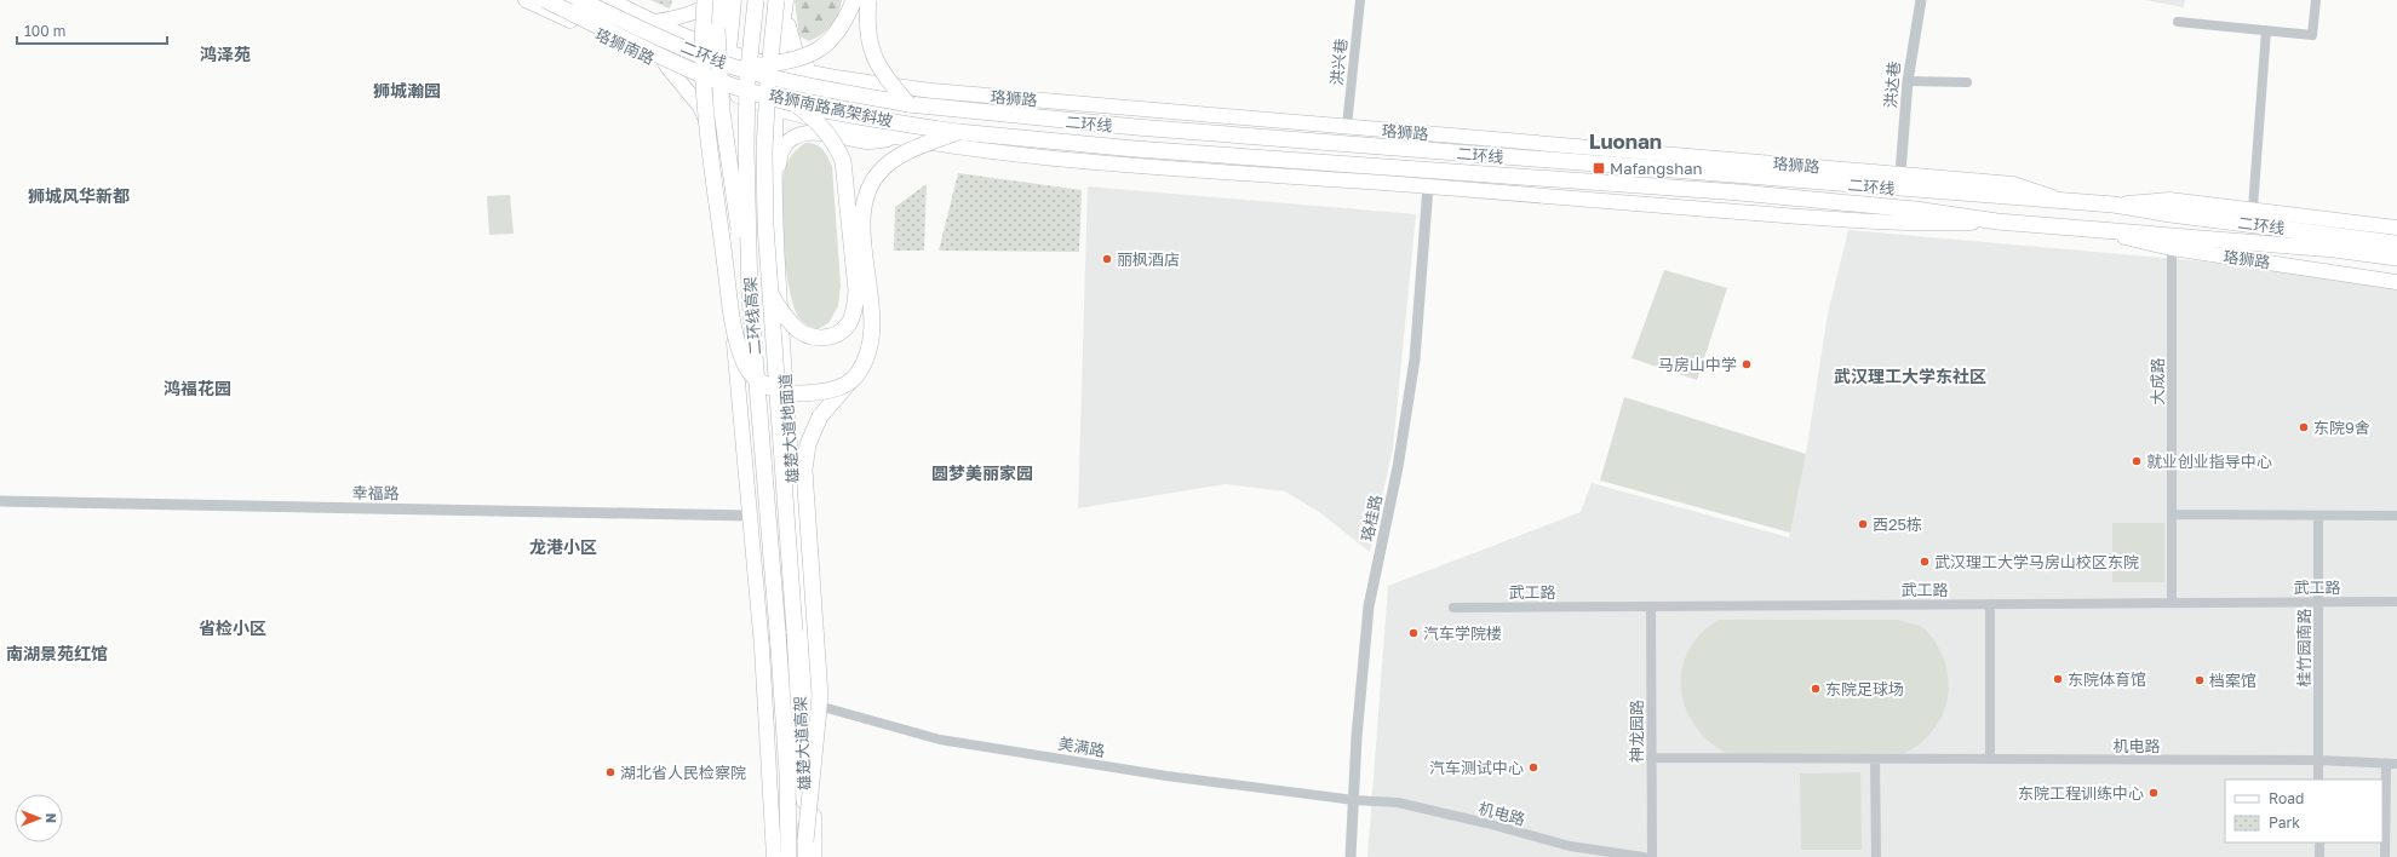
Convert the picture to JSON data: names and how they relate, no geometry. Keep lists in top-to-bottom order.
{
  "streets": {
    "highway": [
      "二环线",
      "珞狮南路高架斜坡",
      "二环线高架",
      "雄楚大道高架"
    ],
    "main road": ["珞狮南路", "珞狮路", "雄楚大道地面道"],
    "street": [
      "洪兴巷",
      "洪达巷",
      "大成路",
      "幸福路",
      "珞桂路",
      "武工路",
      "桂竹园南路",
      "神龙园路",
      "机电路",
      "美满路"
    ]
  },
  "crossings": [
    ["二环线", "珞狮路"],
    ["二环线", "珞狮南路高架斜坡"],
    ["洪兴巷", "珞狮路"],
    ["洪达巷", "珞狮路"],
    ["珞狮路", "大成路"],
    ["珞狮路", "雄楚大道地面道"],
    ["二环线高架", "雄楚大道高架"],
    ["大成路", "武工路"],
    ["雄楚大道地面道", "雄楚大道高架"],
    ["雄楚大道地面道", "美满路"],
    ["珞桂路", "机电路"],
    ["珞桂路", "美满路"],
    ["武工路", "桂竹园南路"],
    ["武工路", "神龙园路"],
    ["桂竹园南路", "机电路"],
    ["神龙园路", "机电路"],
    ["机电路", "美满路"]
  ],
  "districts": [
    "鸿泽苑",
    "狮城瀚园",
    "Luonan",
    "狮城风华新都",
    "武汉理工大学东社区",
    "鸿福花园",
    "圆梦美丽家园",
    "龙港小区",
    "省检小区",
    "南湖景苑红馆"
  ],
  "places": {
    "transit": ["Mafangshan"],
    "other": [
      "丽枫酒店",
      "马房山中学",
      "东院9舍",
      "就业创业指导中心",
      "西25栋",
      "武汉理工大学马房山校区东院",
      "汽车学院楼",
      "东院体育馆",
      "档案馆",
      "东院足球场",
      "汽车测试中心",
      "湖北省人民检察院",
      "东院工程训练中心"
    ]
  },
  "legend": ["Road", "Park"],
  "scale_bar": "100 m",
  "north": "right"
}
